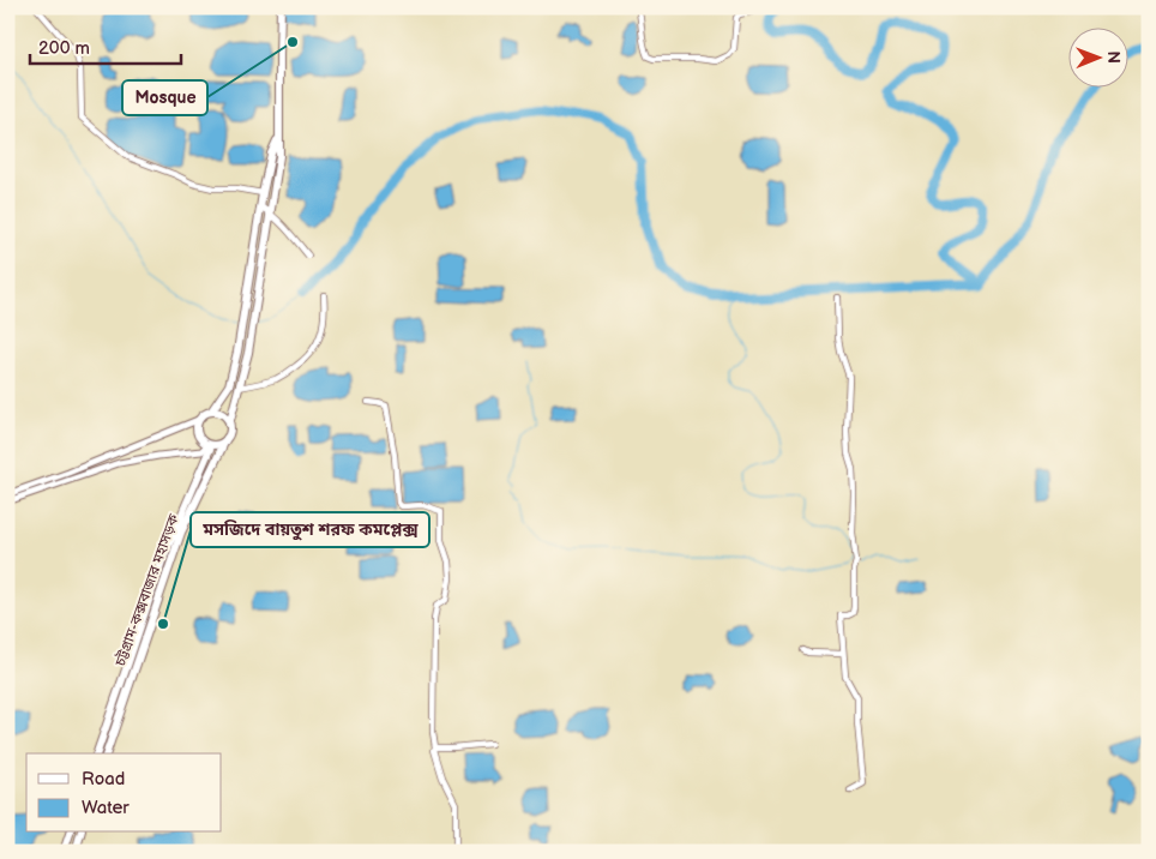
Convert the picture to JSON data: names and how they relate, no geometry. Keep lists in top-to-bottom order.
{
  "streets": {
    "highway": ["চট্টগ্রাম-কক্সবাজার মহাসড়ক"]
  },
  "places": ["Mosque", "মসজিদে বায়তুশ শরফ কমপ্লেক্স"],
  "legend": ["Road", "Water"],
  "scale_bar": "200 m",
  "north": "right"
}
